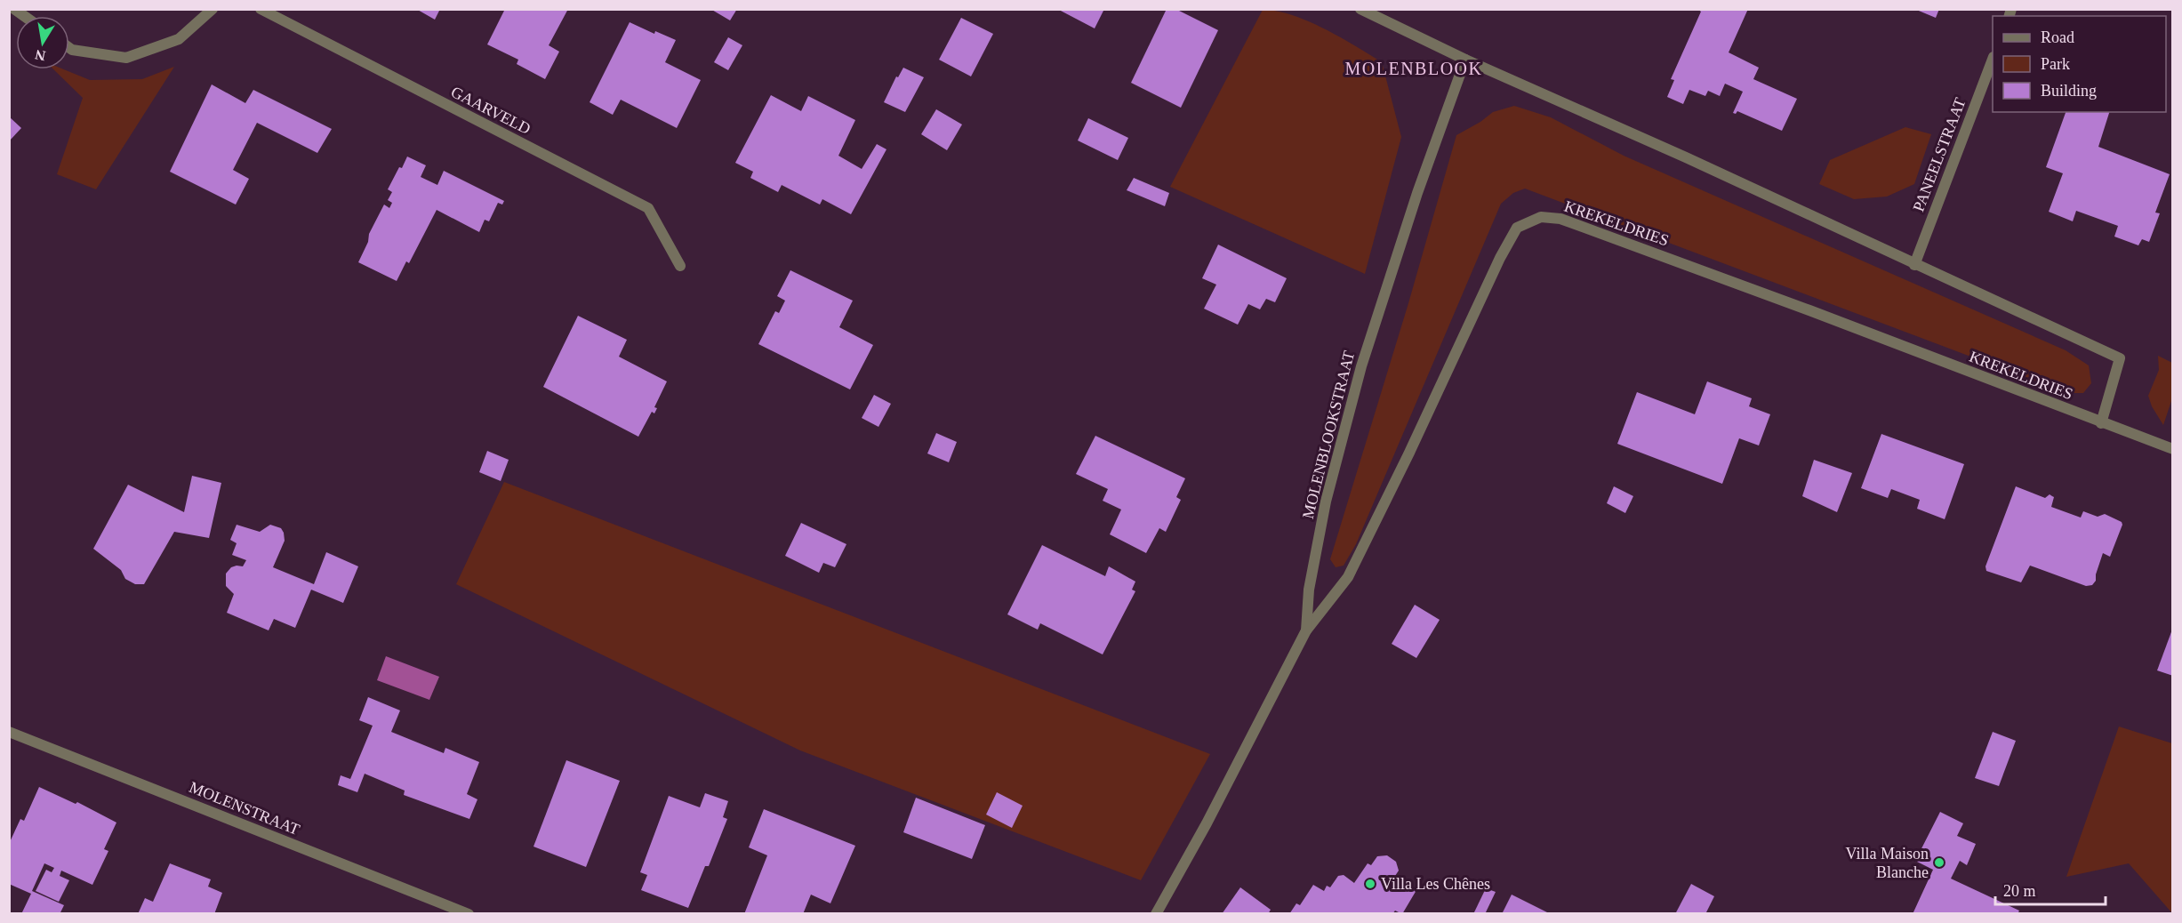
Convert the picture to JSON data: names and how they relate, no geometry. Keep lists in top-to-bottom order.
{
  "streets": {
    "street": [
      "GAARVELD",
      "PANEELSTRAAT",
      "KREKELDRIES",
      "MOLENBLOOKSTRAAT",
      "MOLENSTRAAT"
    ]
  },
  "crossings": [
    ["KREKELDRIES", "MOLENBLOOKSTRAAT"]
  ],
  "districts": ["MOLENBLOOK"],
  "places": ["Villa Maison Blanche", "Villa Les Chênes"],
  "legend": ["Road", "Park", "Building"],
  "scale_bar": "20 m",
  "north": "bottom"
}
